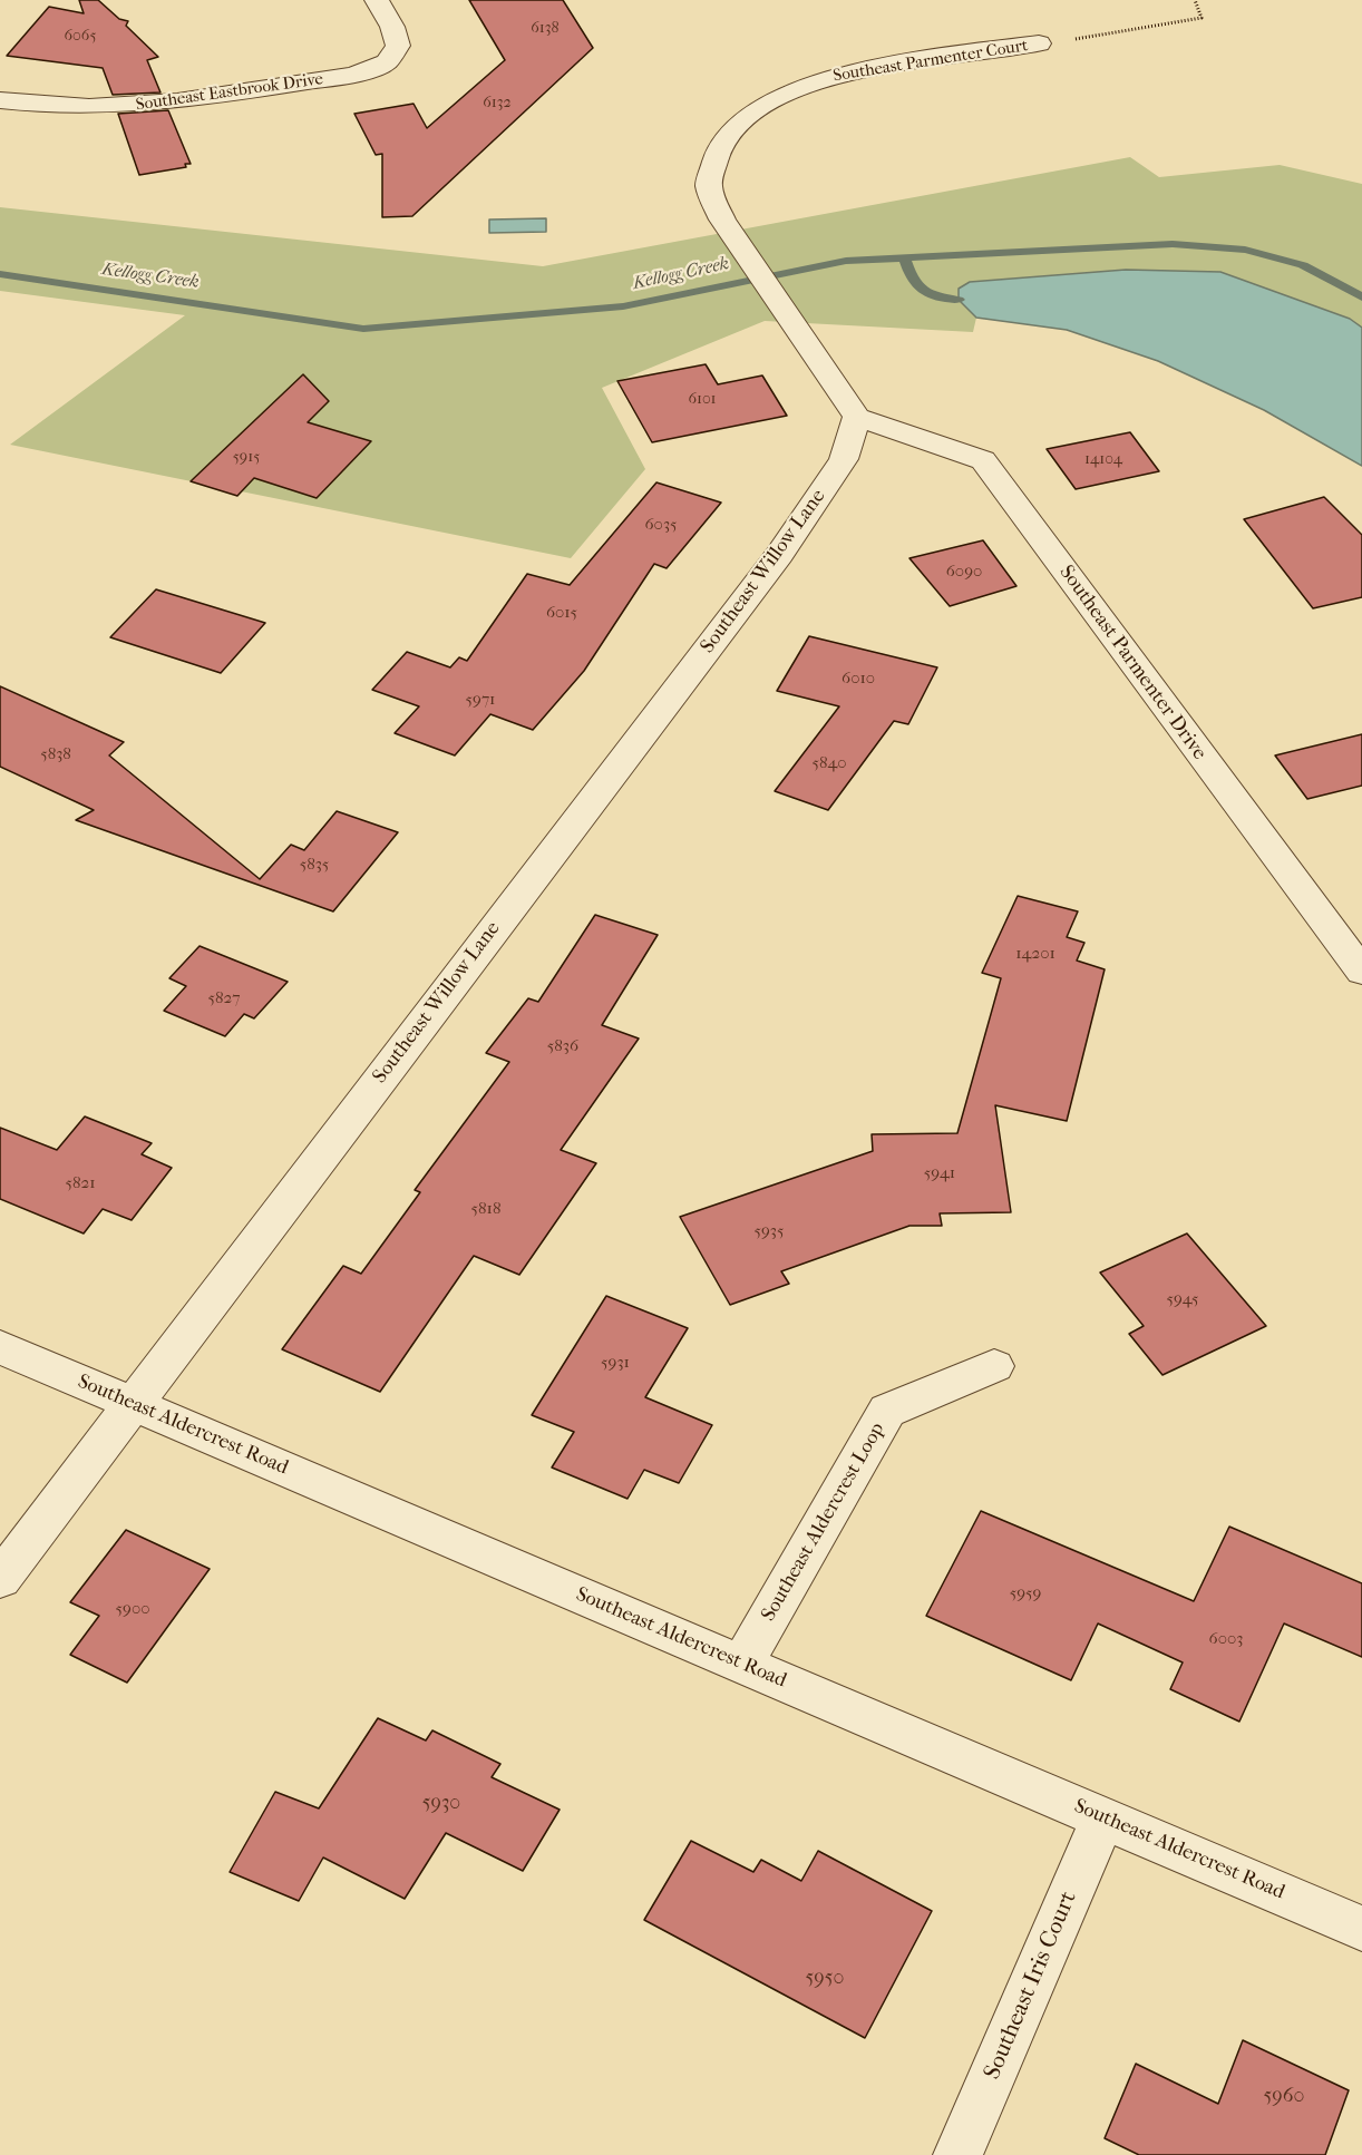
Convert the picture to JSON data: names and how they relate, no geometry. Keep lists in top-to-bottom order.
{
  "streets": {
    "street": [
      "Southeast Parmenter Court",
      "Southeast Eastbrook Drive",
      "Southeast Willow Lane",
      "Southeast Parmenter Drive",
      "Southeast Aldercrest Road",
      "Southeast Aldercrest Loop",
      "Southeast Iris Court"
    ]
  },
  "crossings": [
    ["Southeast Parmenter Court", "Southeast Willow Lane"],
    ["Southeast Parmenter Court", "Southeast Parmenter Drive"],
    ["Southeast Willow Lane", "Southeast Parmenter Drive"],
    ["Southeast Willow Lane", "Southeast Aldercrest Road"],
    ["Southeast Aldercrest Road", "Southeast Aldercrest Loop"],
    ["Southeast Aldercrest Road", "Southeast Iris Court"]
  ],
  "water": ["Kellogg Creek"],
  "house_numbers": [
    "6138",
    "6065",
    "6132",
    "6101",
    "5915",
    "14104",
    "6035",
    "6090",
    "6015",
    "6010",
    "5971",
    "5838",
    "5840",
    "5835",
    "14201",
    "5827",
    "5836",
    "5941",
    "5821",
    "5818",
    "5935",
    "5945",
    "5931",
    "5959",
    "5900",
    "6003",
    "5930",
    "5950",
    "5960"
  ]
}
